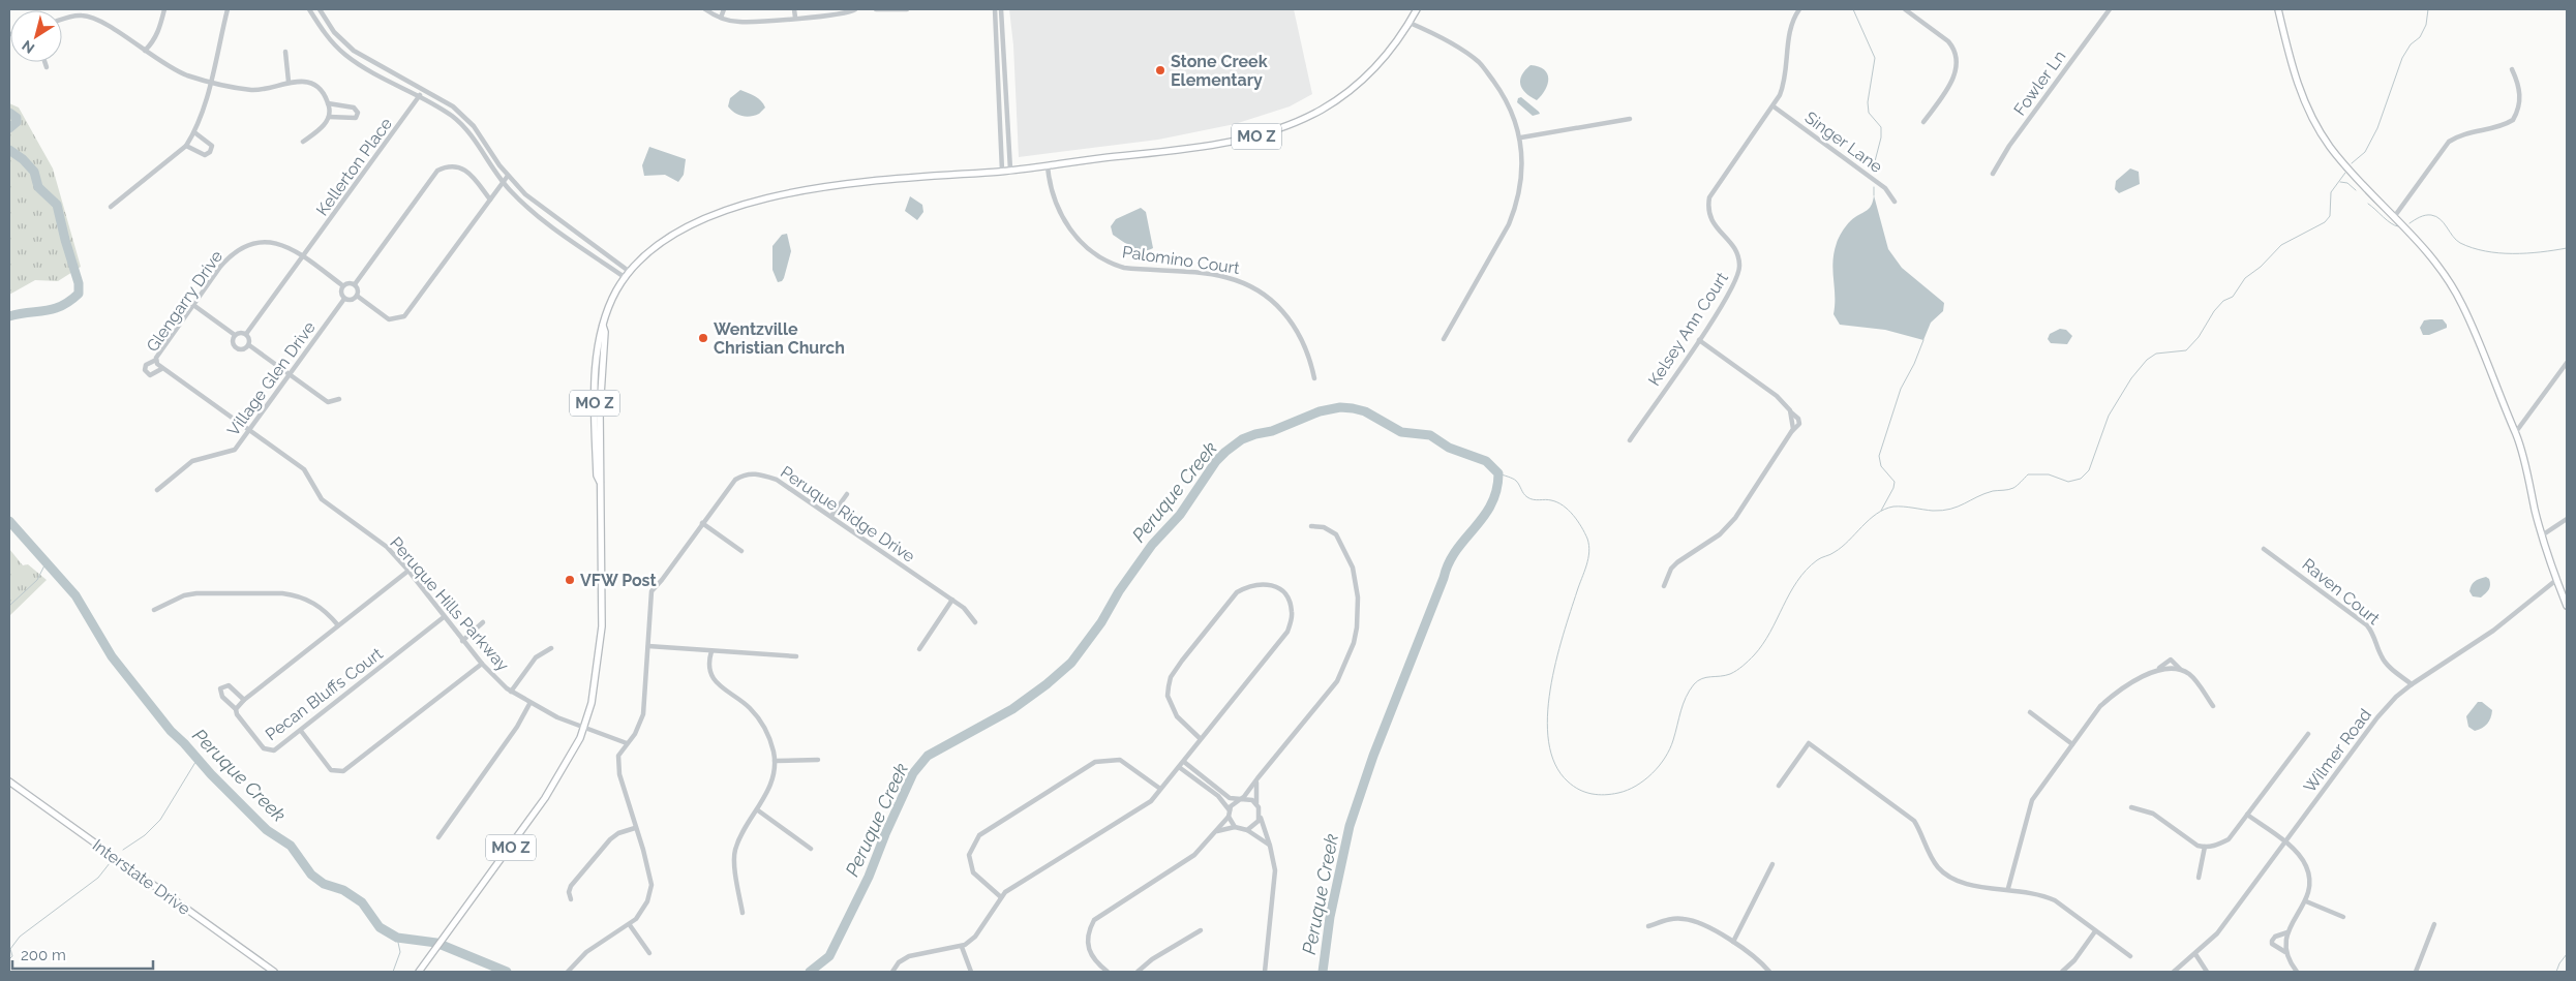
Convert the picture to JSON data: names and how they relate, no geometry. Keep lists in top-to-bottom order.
{
  "streets": {
    "main road": ["MO Z", "Interstate Drive"],
    "street": [
      "Fowler Ln",
      "Singer Lane",
      "Kellerton Place",
      "Palomino Court",
      "Glengarry Drive",
      "Kelsey Ann Court",
      "Village Glen Drive",
      "Peruque Ridge Drive",
      "Raven Court",
      "Peruque Hills Parkway",
      "Pecan Bluffs Court",
      "Wilmer Road"
    ]
  },
  "crossings": [
    ["MO Z", "Palomino Court"],
    ["MO Z", "Peruque Hills Parkway"],
    ["Singer Lane", "Kelsey Ann Court"],
    ["Kellerton Place", "Glengarry Drive"],
    ["Glengarry Drive", "Village Glen Drive"],
    ["Glengarry Drive", "Peruque Hills Parkway"],
    ["Village Glen Drive", "Peruque Hills Parkway"],
    ["Peruque Ridge Drive", "Peruque Hills Parkway"],
    ["Raven Court", "Wilmer Road"],
    ["Peruque Hills Parkway", "Pecan Bluffs Court"]
  ],
  "water": ["Peruque Creek"],
  "places": ["Stone Creek Elementary", "Wentzville Christian Church", "VFW Post"],
  "scale_bar": "200 m",
  "north": "bottom left"
}
